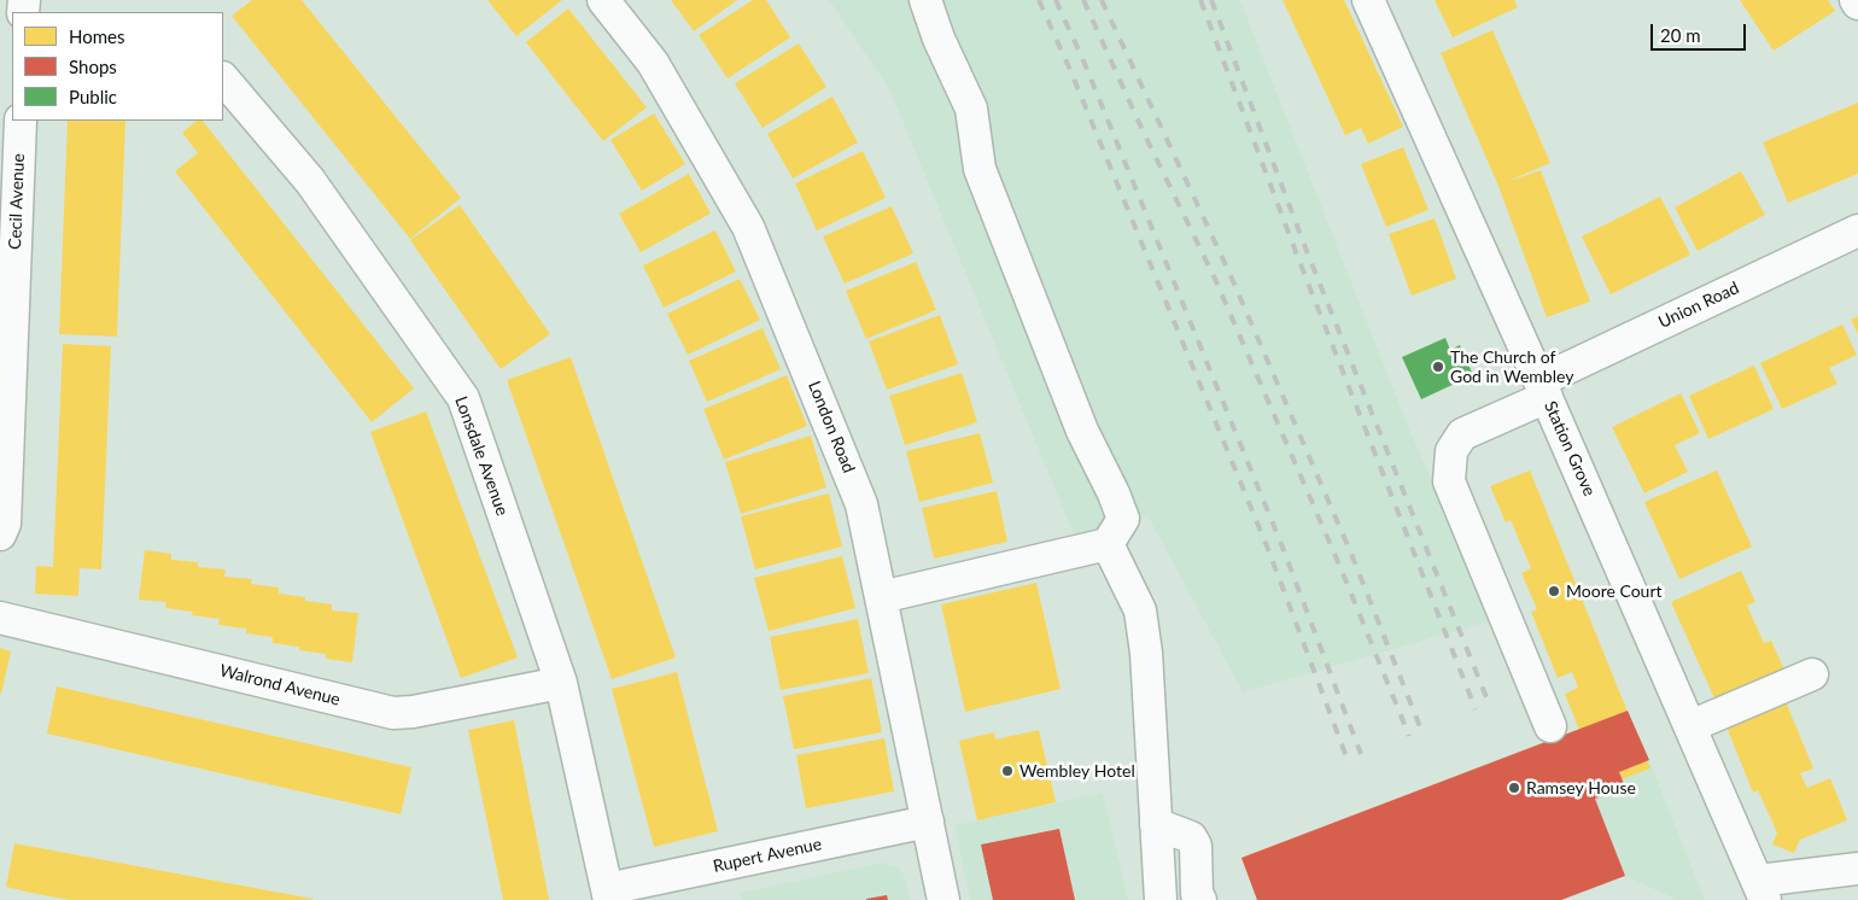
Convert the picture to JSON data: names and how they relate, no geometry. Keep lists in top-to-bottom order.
{
  "streets": {
    "street": [
      "Cecil Avenue",
      "Union Road",
      "London Road",
      "Station Grove",
      "Lonsdale Avenue",
      "Walrond Avenue",
      "Rupert Avenue"
    ]
  },
  "crossings": [
    ["Union Road", "Station Grove"],
    ["London Road", "Rupert Avenue"],
    ["Lonsdale Avenue", "Walrond Avenue"],
    ["Lonsdale Avenue", "Rupert Avenue"]
  ],
  "places": [
    "The Church of God in Wembley",
    "Moore Court",
    "Wembley Hotel",
    "Ramsey House"
  ],
  "legend": ["Homes", "Shops", "Public"],
  "scale_bar": "20 m"
}
